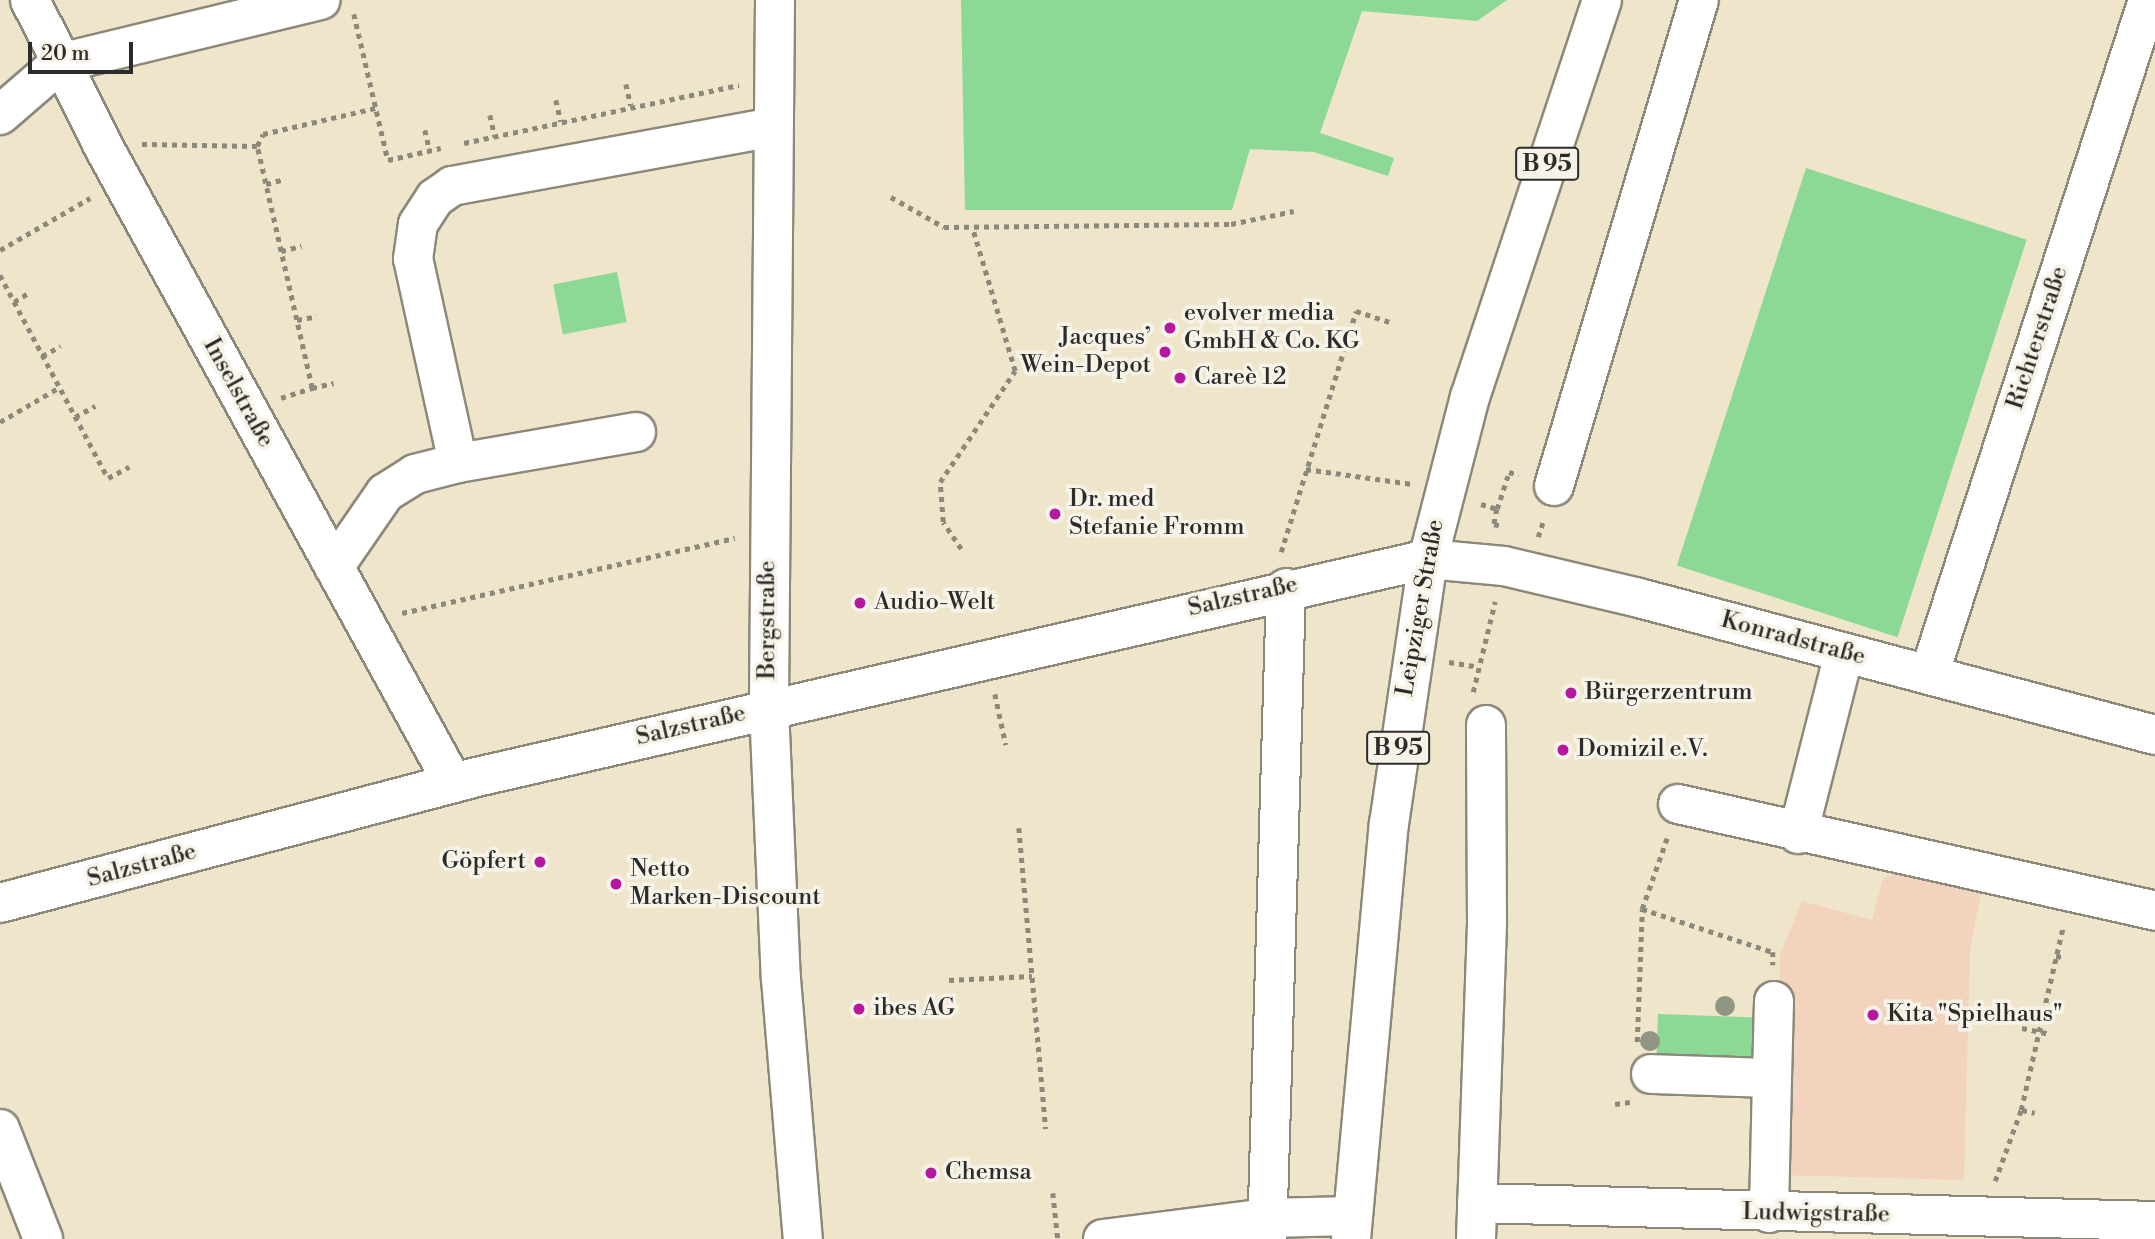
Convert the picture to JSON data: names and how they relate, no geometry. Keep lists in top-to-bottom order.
{
  "streets": {
    "street": [
      "B 95",
      "Richterstraße",
      "Inselstraße",
      "Salzstraße",
      "Leipziger Straße",
      "Bergstraße",
      "Konradstraße",
      "Ludwigstraße"
    ]
  },
  "crossings": [
    ["Richterstraße", "Konradstraße"],
    ["Inselstraße", "Salzstraße"],
    ["Salzstraße", "Leipziger Straße"],
    ["Salzstraße", "Bergstraße"],
    ["Salzstraße", "Konradstraße"],
    ["Leipziger Straße", "Konradstraße"]
  ],
  "places": [
    "evolver media GmbH & Co. KG",
    "Jacques’ Wein-Depot",
    "Careè 12",
    "Dr. med Stefanie Fromm",
    "Audio-Welt",
    "Bürgerzentrum",
    "Domizil e.V.",
    "Göpfert",
    "Netto Marken-Discount",
    "ibes AG",
    "Kita \"Spielhaus\"",
    "Chemsa"
  ],
  "scale_bar": "20 m"
}
